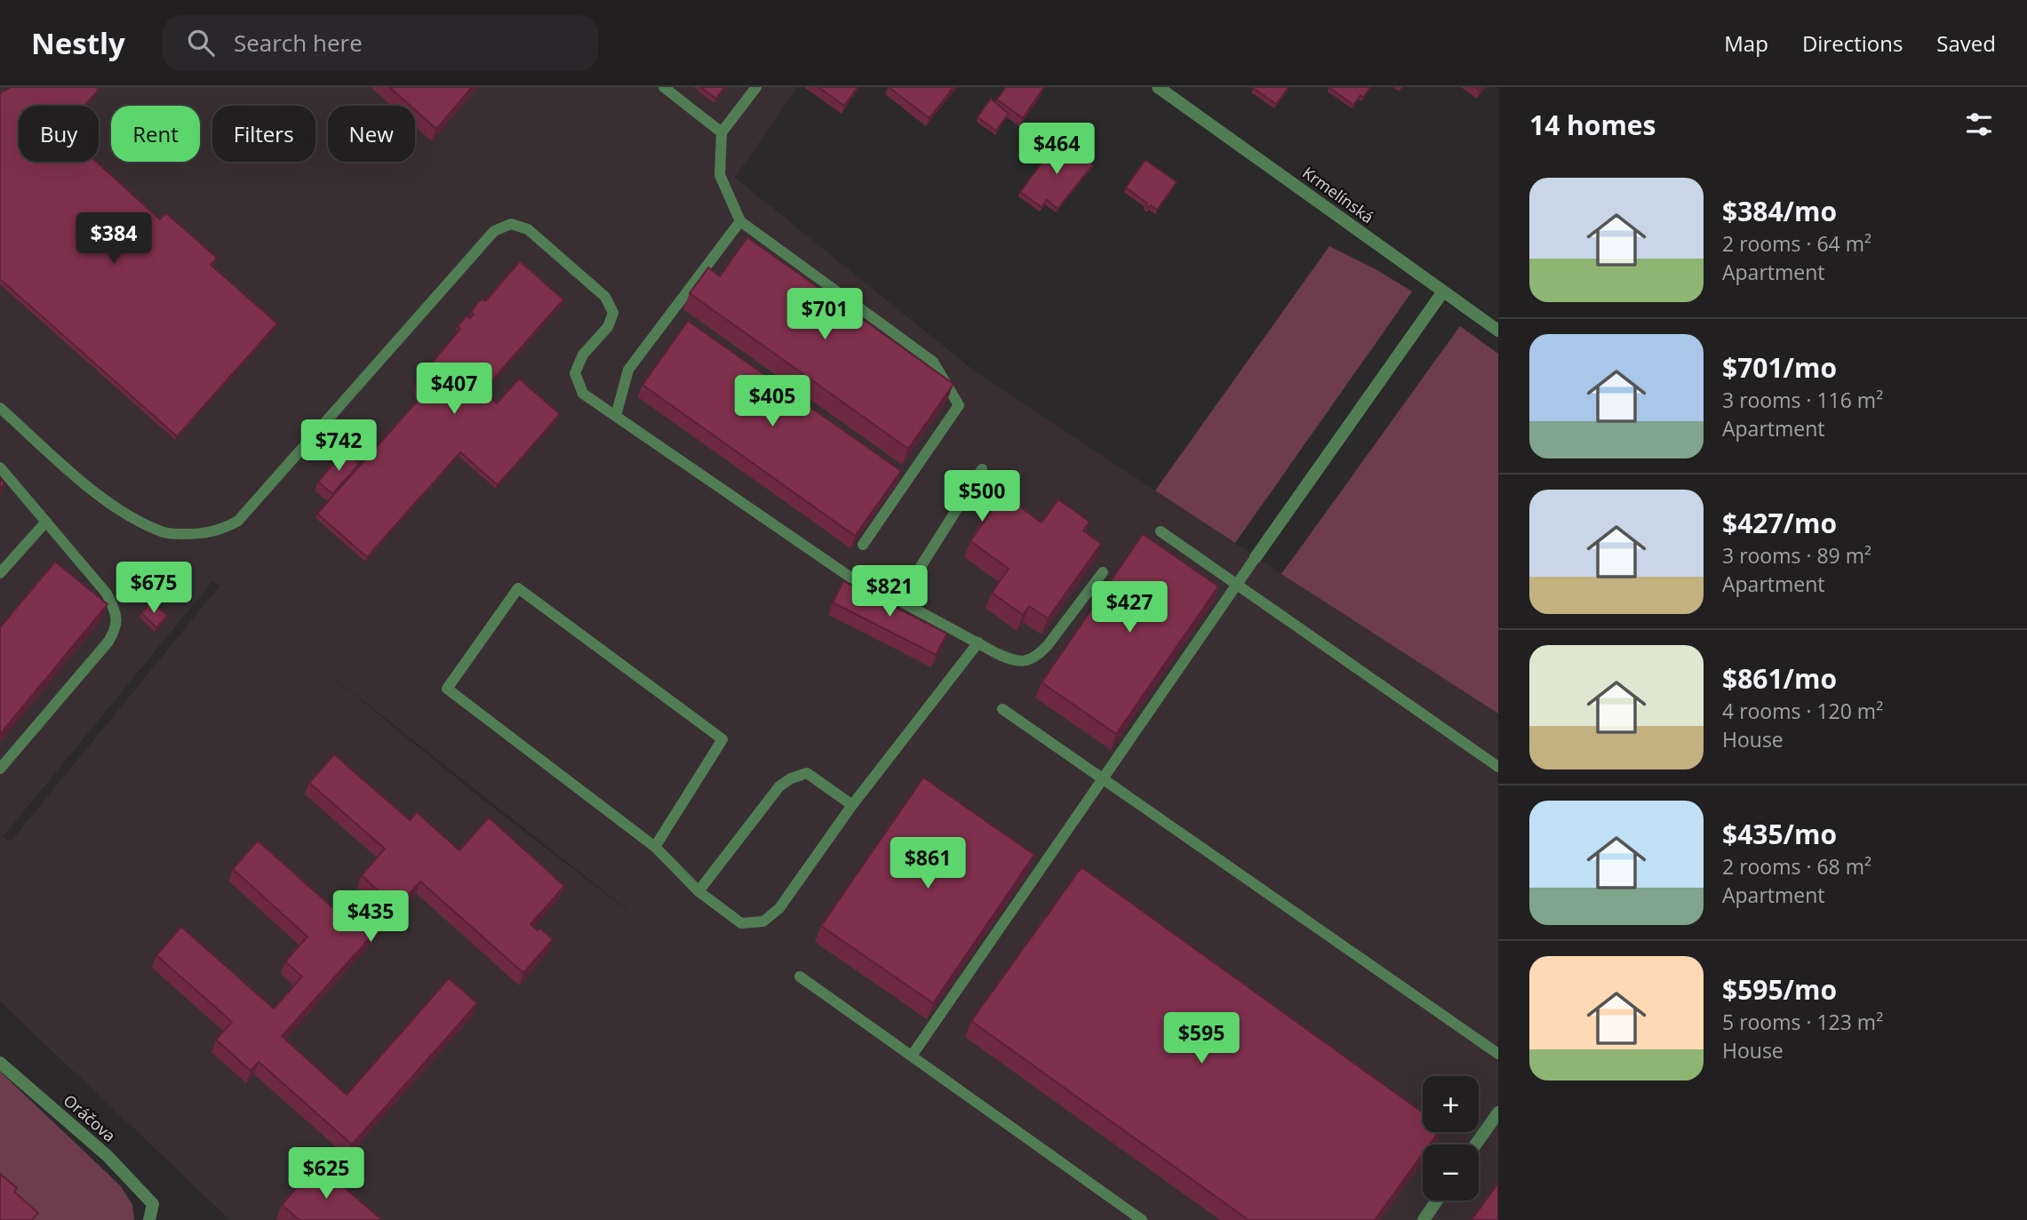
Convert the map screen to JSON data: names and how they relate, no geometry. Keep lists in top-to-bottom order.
{
  "streets": {
    "street": ["Krmelínská", "Oráčova"]
  },
  "page": {
    "header": "Nestly",
    "search": "Search here",
    "nav": ["Map", "Directions", "Saved"],
    "heading": "14 homes",
    "chip": [
      "Buy",
      "Rent",
      "Filters",
      "New"
    ],
    "price": [
      "$464",
      "$384",
      "$701",
      "$407",
      "$405",
      "$742",
      "$500",
      "$675",
      "$821",
      "$427",
      "$861",
      "$435",
      "$595",
      "$625"
    ],
    "list": [
      {
        "name": "$384/mo",
        "note": "2 rooms · 64 m² · Apartment"
      },
      {
        "name": "$701/mo",
        "note": "3 rooms · 116 m² · Apartment"
      },
      {
        "name": "$427/mo",
        "note": "3 rooms · 89 m² · Apartment"
      },
      {
        "name": "$861/mo",
        "note": "4 rooms · 120 m² · House"
      },
      {
        "name": "$435/mo",
        "note": "2 rooms · 68 m² · Apartment"
      },
      {
        "name": "$595/mo",
        "note": "5 rooms · 123 m² · House"
      }
    ],
    "map_buttons": ["+", "−"]
  }
}
